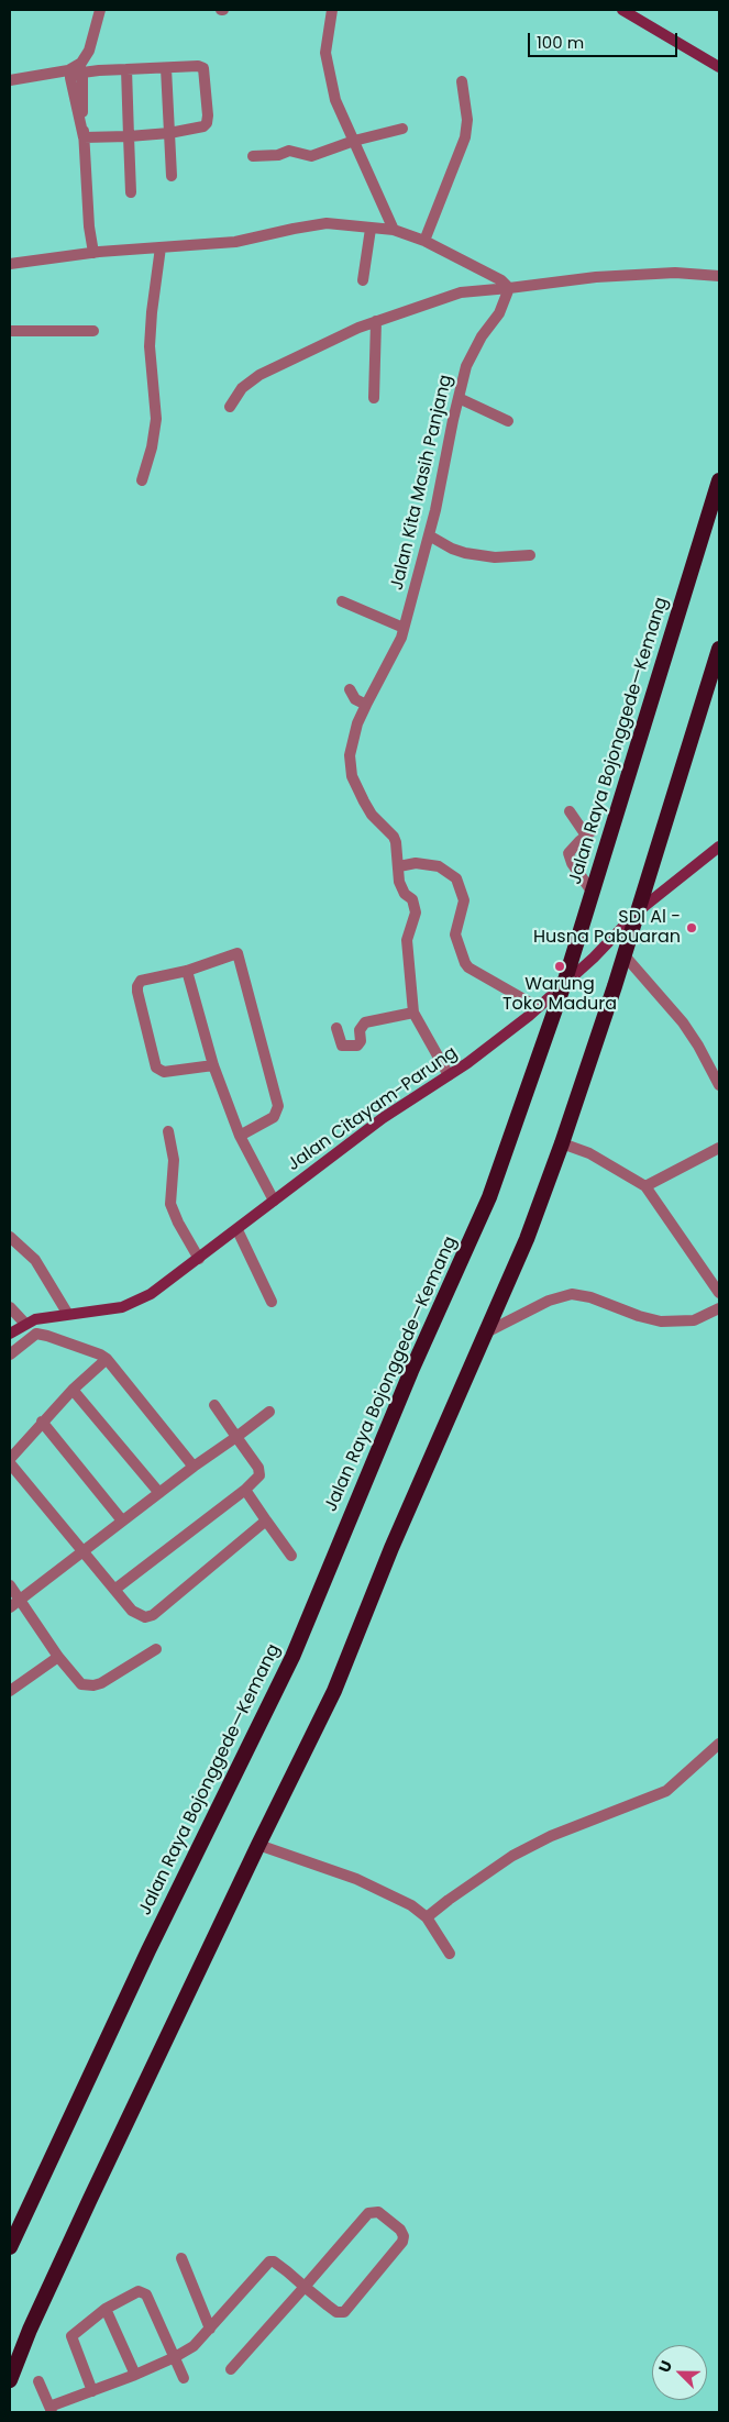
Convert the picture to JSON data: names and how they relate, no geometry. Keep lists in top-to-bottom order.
{
  "streets": {
    "highway": ["Jalan Raya Bojonggede—Kemang"],
    "main road": ["Jalan Citayam-Parung"],
    "street": ["Jalan Kita Masih Panjang"]
  },
  "crossings": [
    ["Jalan Kita Masih Panjang", "Jalan Citayam-Parung"],
    ["Jalan Raya Bojonggede—Kemang", "Jalan Citayam-Parung"]
  ],
  "places": ["SDI Al - Husna Pabuaran", "Warung Toko Madura"],
  "scale_bar": "100 m",
  "north": "top left"
}
